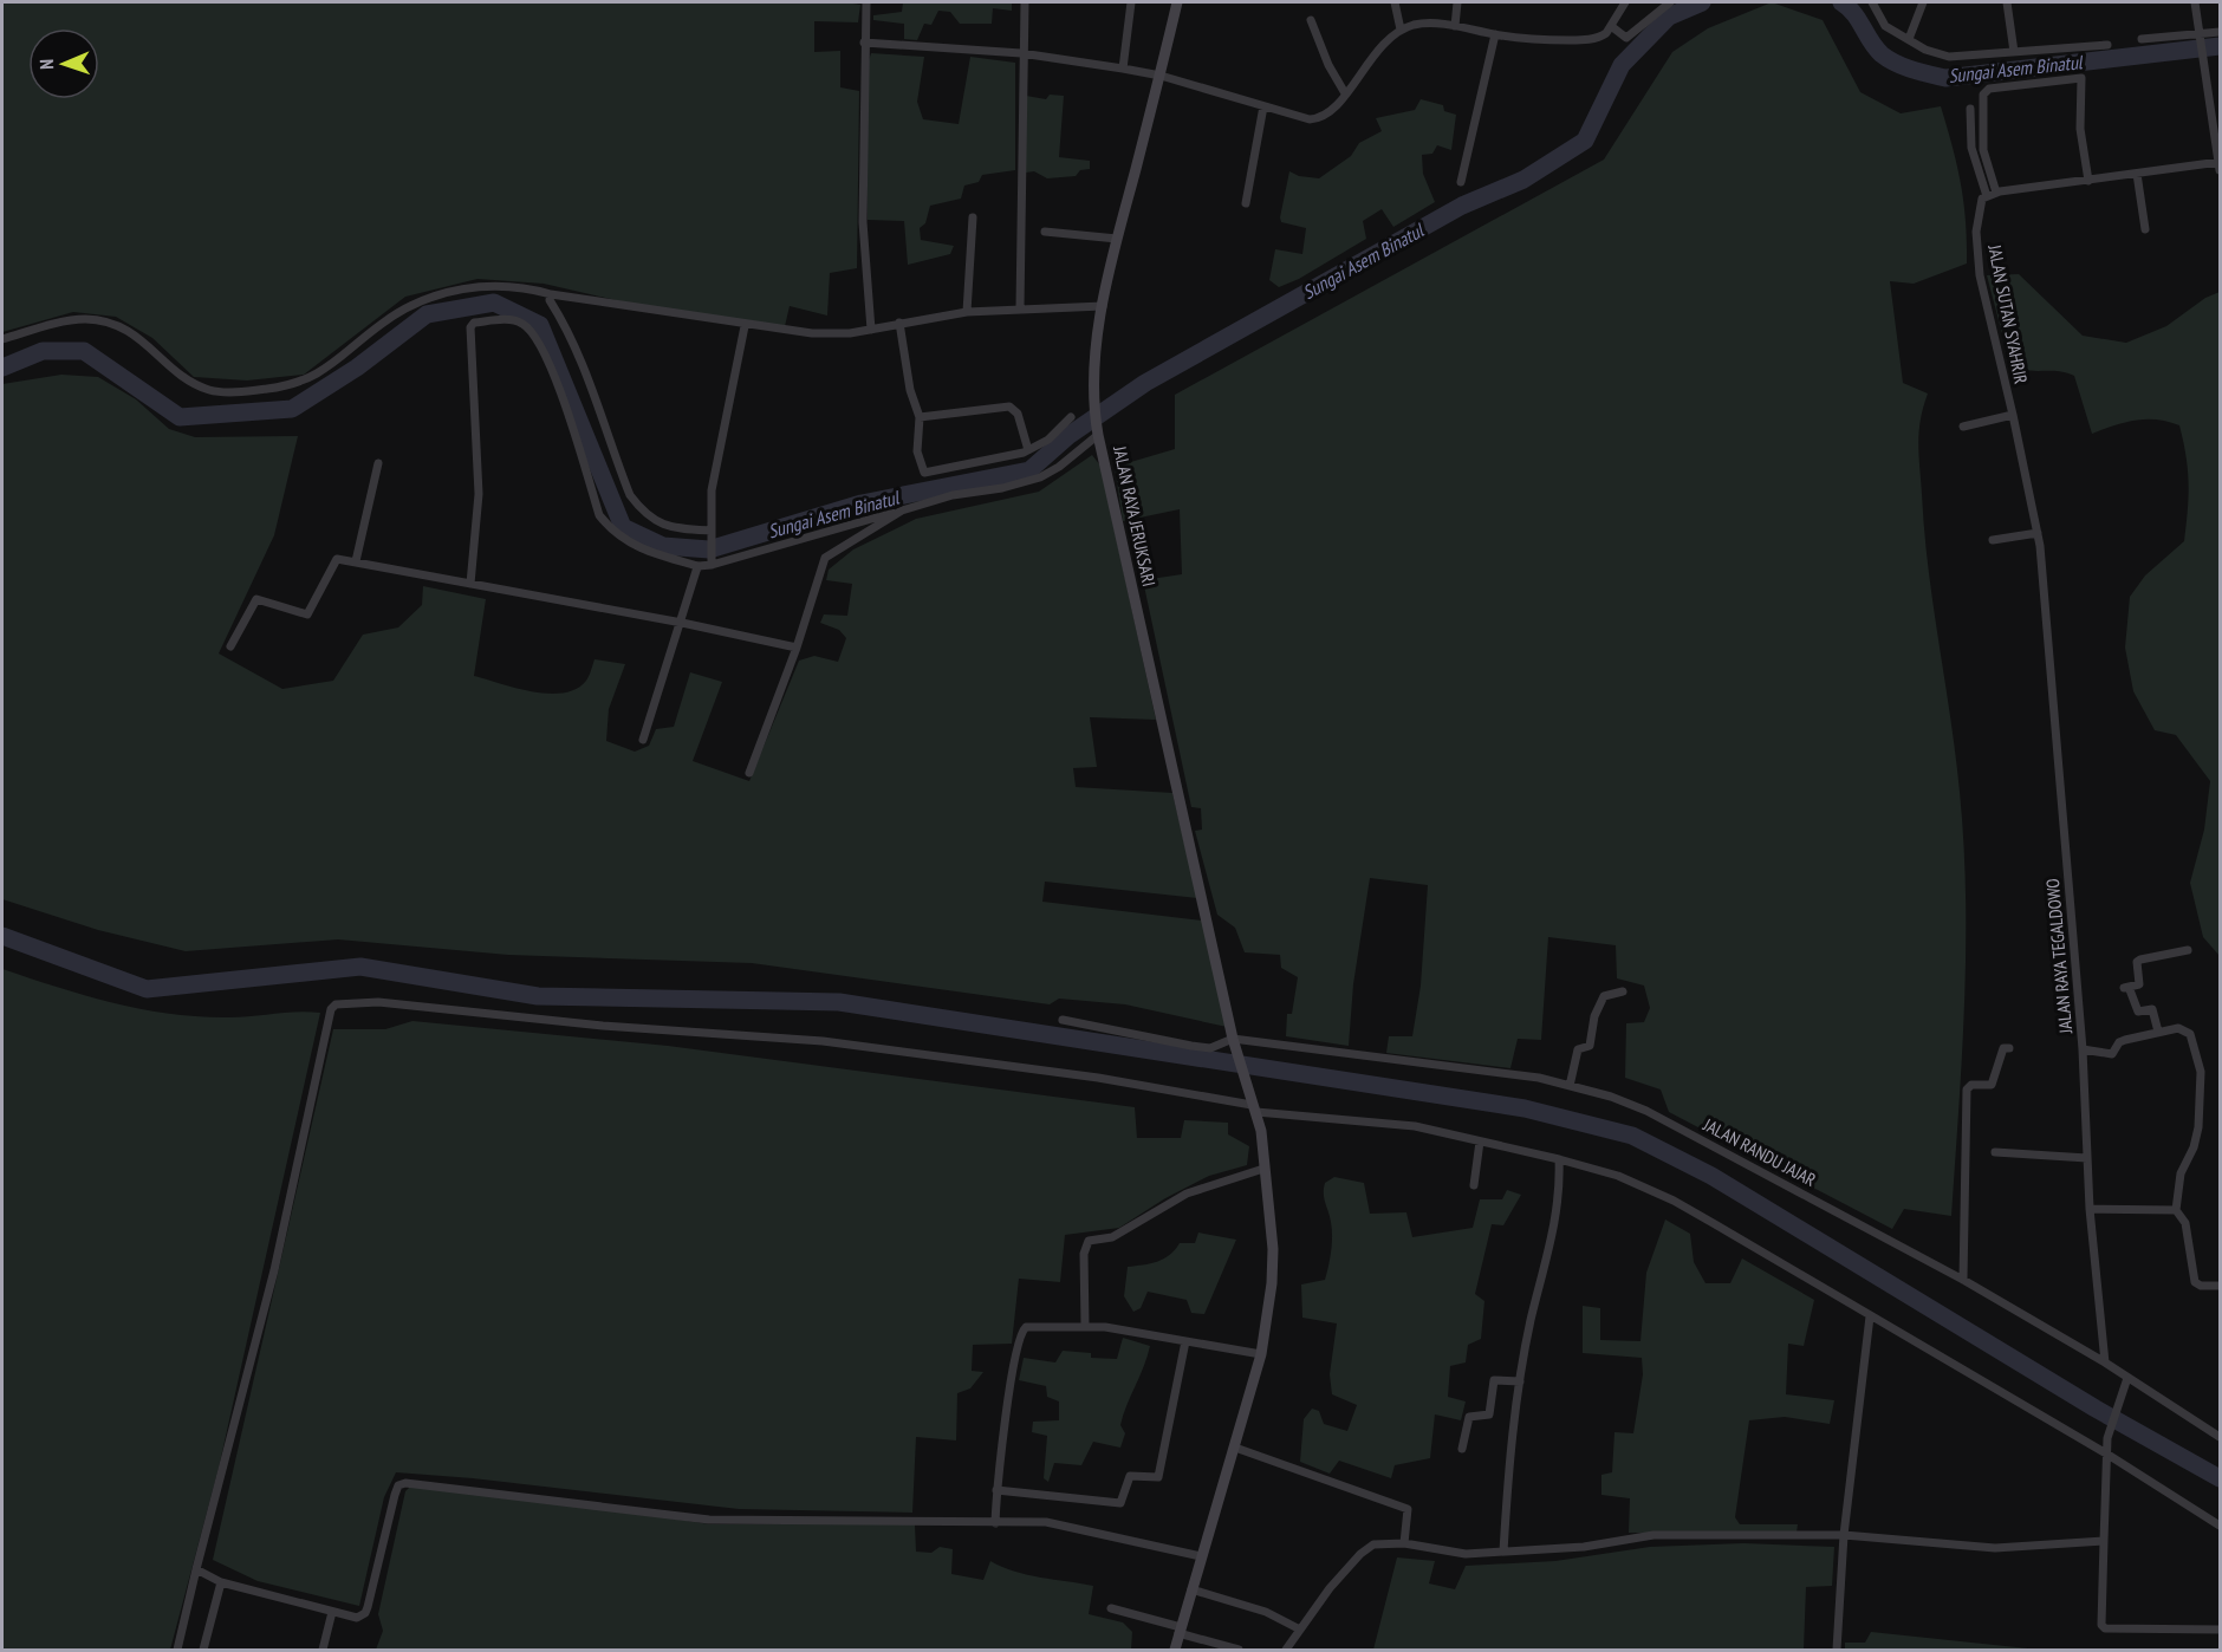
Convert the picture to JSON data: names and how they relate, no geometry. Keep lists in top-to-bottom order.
{
  "streets": {
    "street": [
      "JALAN SUTAN SYAHRIR",
      "JALAN RAYA JERUKSARI",
      "JALAN RAYA TEGALDOWO",
      "JALAN RANDU JAJAR"
    ]
  },
  "crossings": [
    ["JALAN SUTAN SYAHRIR", "JALAN RAYA TEGALDOWO"],
    ["JALAN RAYA JERUKSARI", "JALAN RANDU JAJAR"],
    ["JALAN RAYA TEGALDOWO", "JALAN RANDU JAJAR"]
  ],
  "water": ["Sungai Asem Binatul"],
  "north": "left"
}
